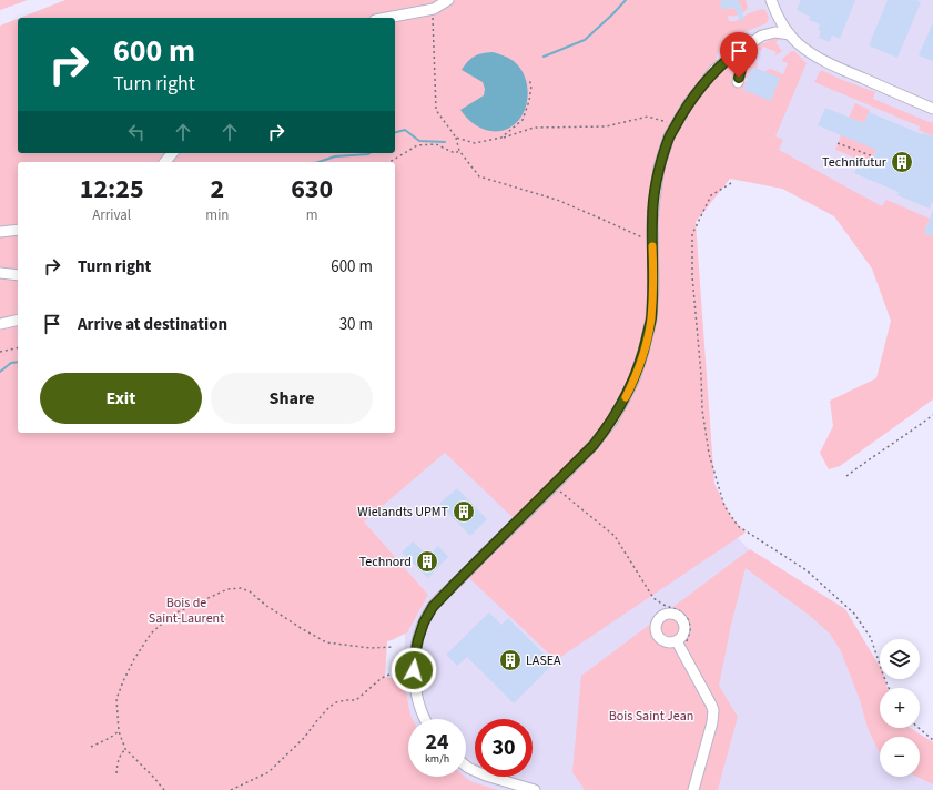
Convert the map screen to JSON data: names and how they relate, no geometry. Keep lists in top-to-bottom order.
{
  "parks": ["Bois de Saint-Laurent", "Bois Saint Jean"],
  "places": {
    "building": [
      "Technifutur",
      "Wielandts UPMT",
      "Technord",
      "LASEA"
    ]
  },
  "page": {
    "turn": ["600 m", "Turn right"],
    "eta": [
      "12:25",
      "Arrival",
      "2",
      "min",
      "630",
      "m"
    ],
    "list": [
      {
        "name": "Turn right",
        "value": "600 m"
      },
      {
        "name": "Arrive at destination",
        "value": "30 m"
      }
    ],
    "buttons": ["Exit", "Share"],
    "map_buttons": ["+", "−"],
    "speed": "24 km/h",
    "limit": "30"
  }
}
